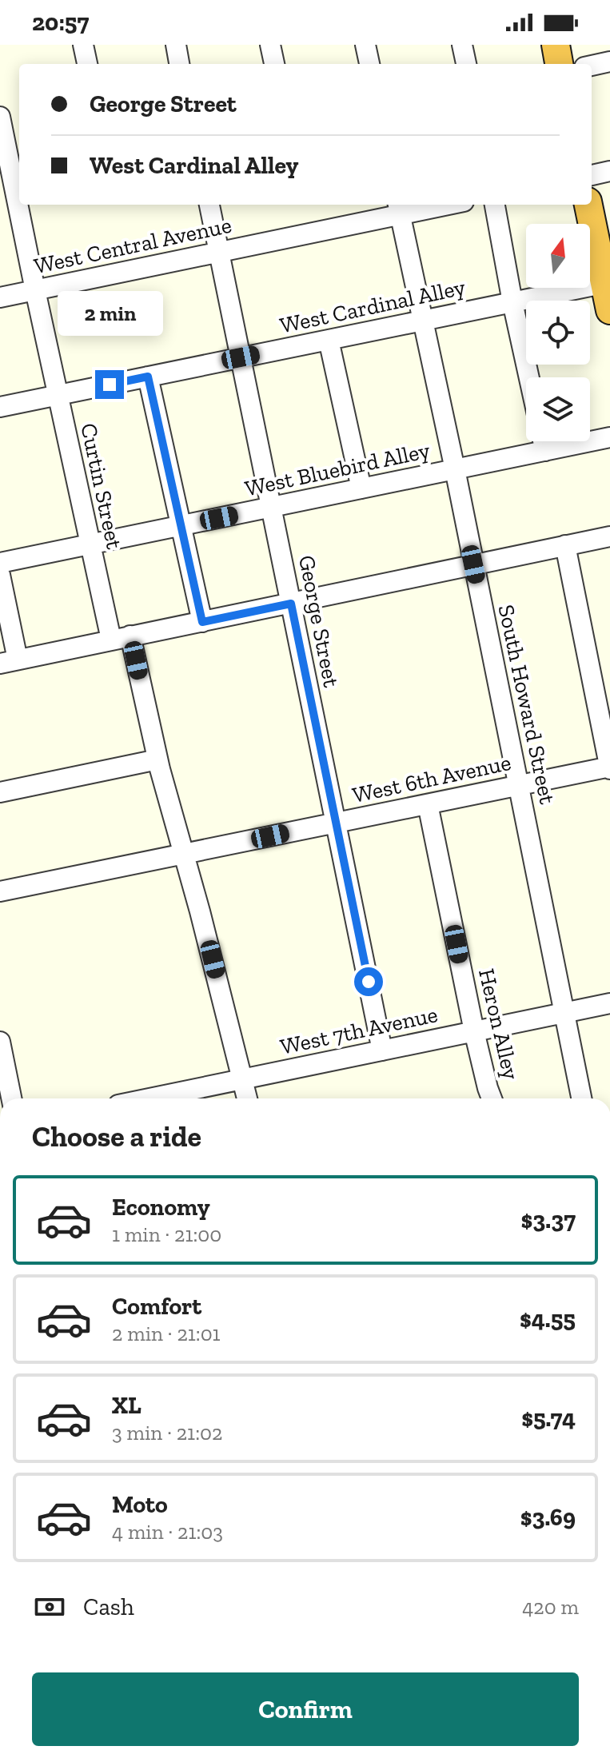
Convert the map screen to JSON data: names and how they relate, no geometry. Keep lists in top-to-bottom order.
{
  "streets": {
    "street": [
      "West Central Avenue",
      "West Cardinal Alley",
      "West Bluebird Alley",
      "Curtin Street",
      "George Street",
      "South Howard Street",
      "West 6th Avenue",
      "Heron Alley",
      "West 7th Avenue"
    ]
  },
  "crossings": [
    ["West Central Avenue", "Curtin Street"],
    ["West Central Avenue", "George Street"],
    ["West Central Avenue", "South Howard Street"],
    ["West Cardinal Alley", "Curtin Street"],
    ["West Cardinal Alley", "George Street"],
    ["West Cardinal Alley", "South Howard Street"],
    ["West Bluebird Alley", "Curtin Street"],
    ["West Bluebird Alley", "George Street"],
    ["West Bluebird Alley", "South Howard Street"],
    ["George Street", "West 6th Avenue"],
    ["George Street", "West 7th Avenue"],
    ["South Howard Street", "West 6th Avenue"],
    ["South Howard Street", "West 7th Avenue"],
    ["West 6th Avenue", "Heron Alley"],
    ["Heron Alley", "West 7th Avenue"]
  ],
  "north": "top",
  "page": {
    "status": "20:57",
    "banner": ["George Street", "West Cardinal Alley"],
    "bubble": "2 min",
    "heading": "Choose a ride",
    "list": [
      {
        "name": "Economy",
        "note": "1 min · 21:00",
        "value": "$3.37"
      },
      {
        "name": "Comfort",
        "note": "2 min · 21:01",
        "value": "$4.55"
      },
      {
        "name": "XL",
        "note": "3 min · 21:02",
        "value": "$5.74"
      },
      {
        "name": "Moto",
        "note": "4 min · 21:03",
        "value": "$3.69"
      }
    ],
    "pay": ["Cash", "420 m"],
    "buttons": "Confirm"
  }
}
